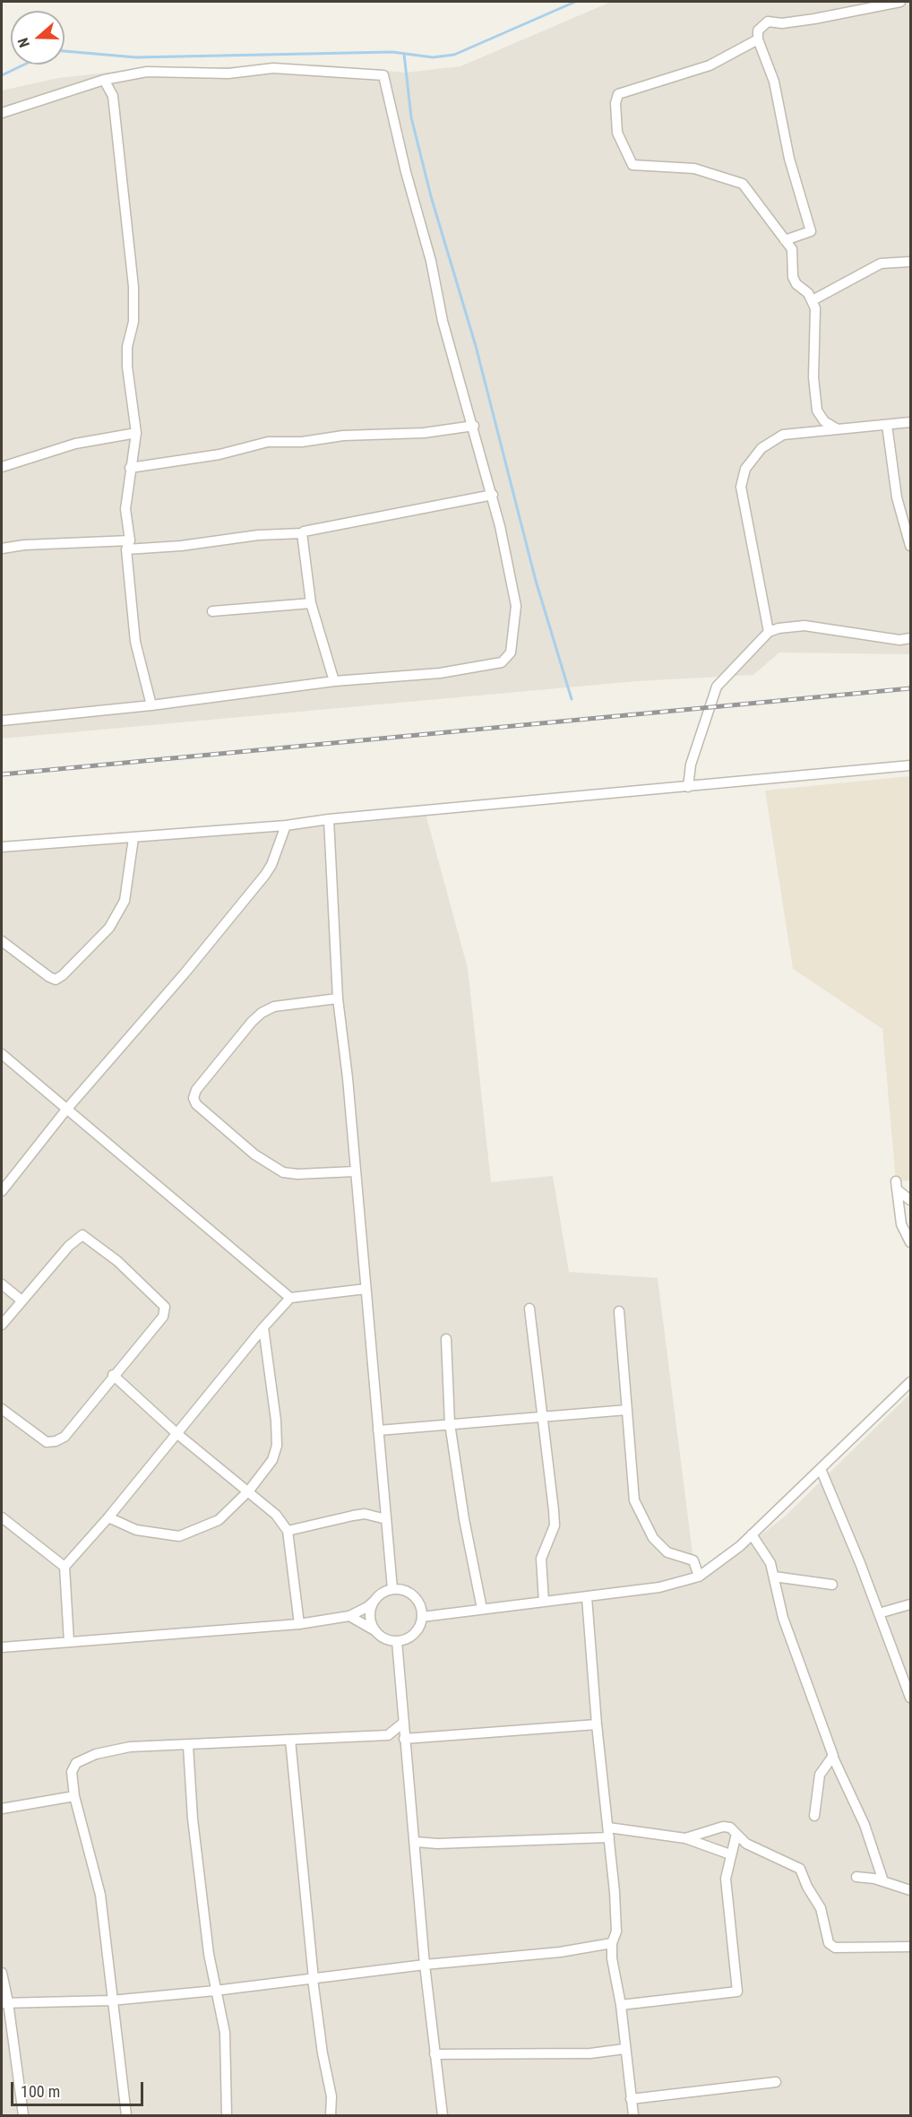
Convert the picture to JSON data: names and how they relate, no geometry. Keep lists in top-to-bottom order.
{
  "scale_bar": "100 m",
  "north": "left"
}
